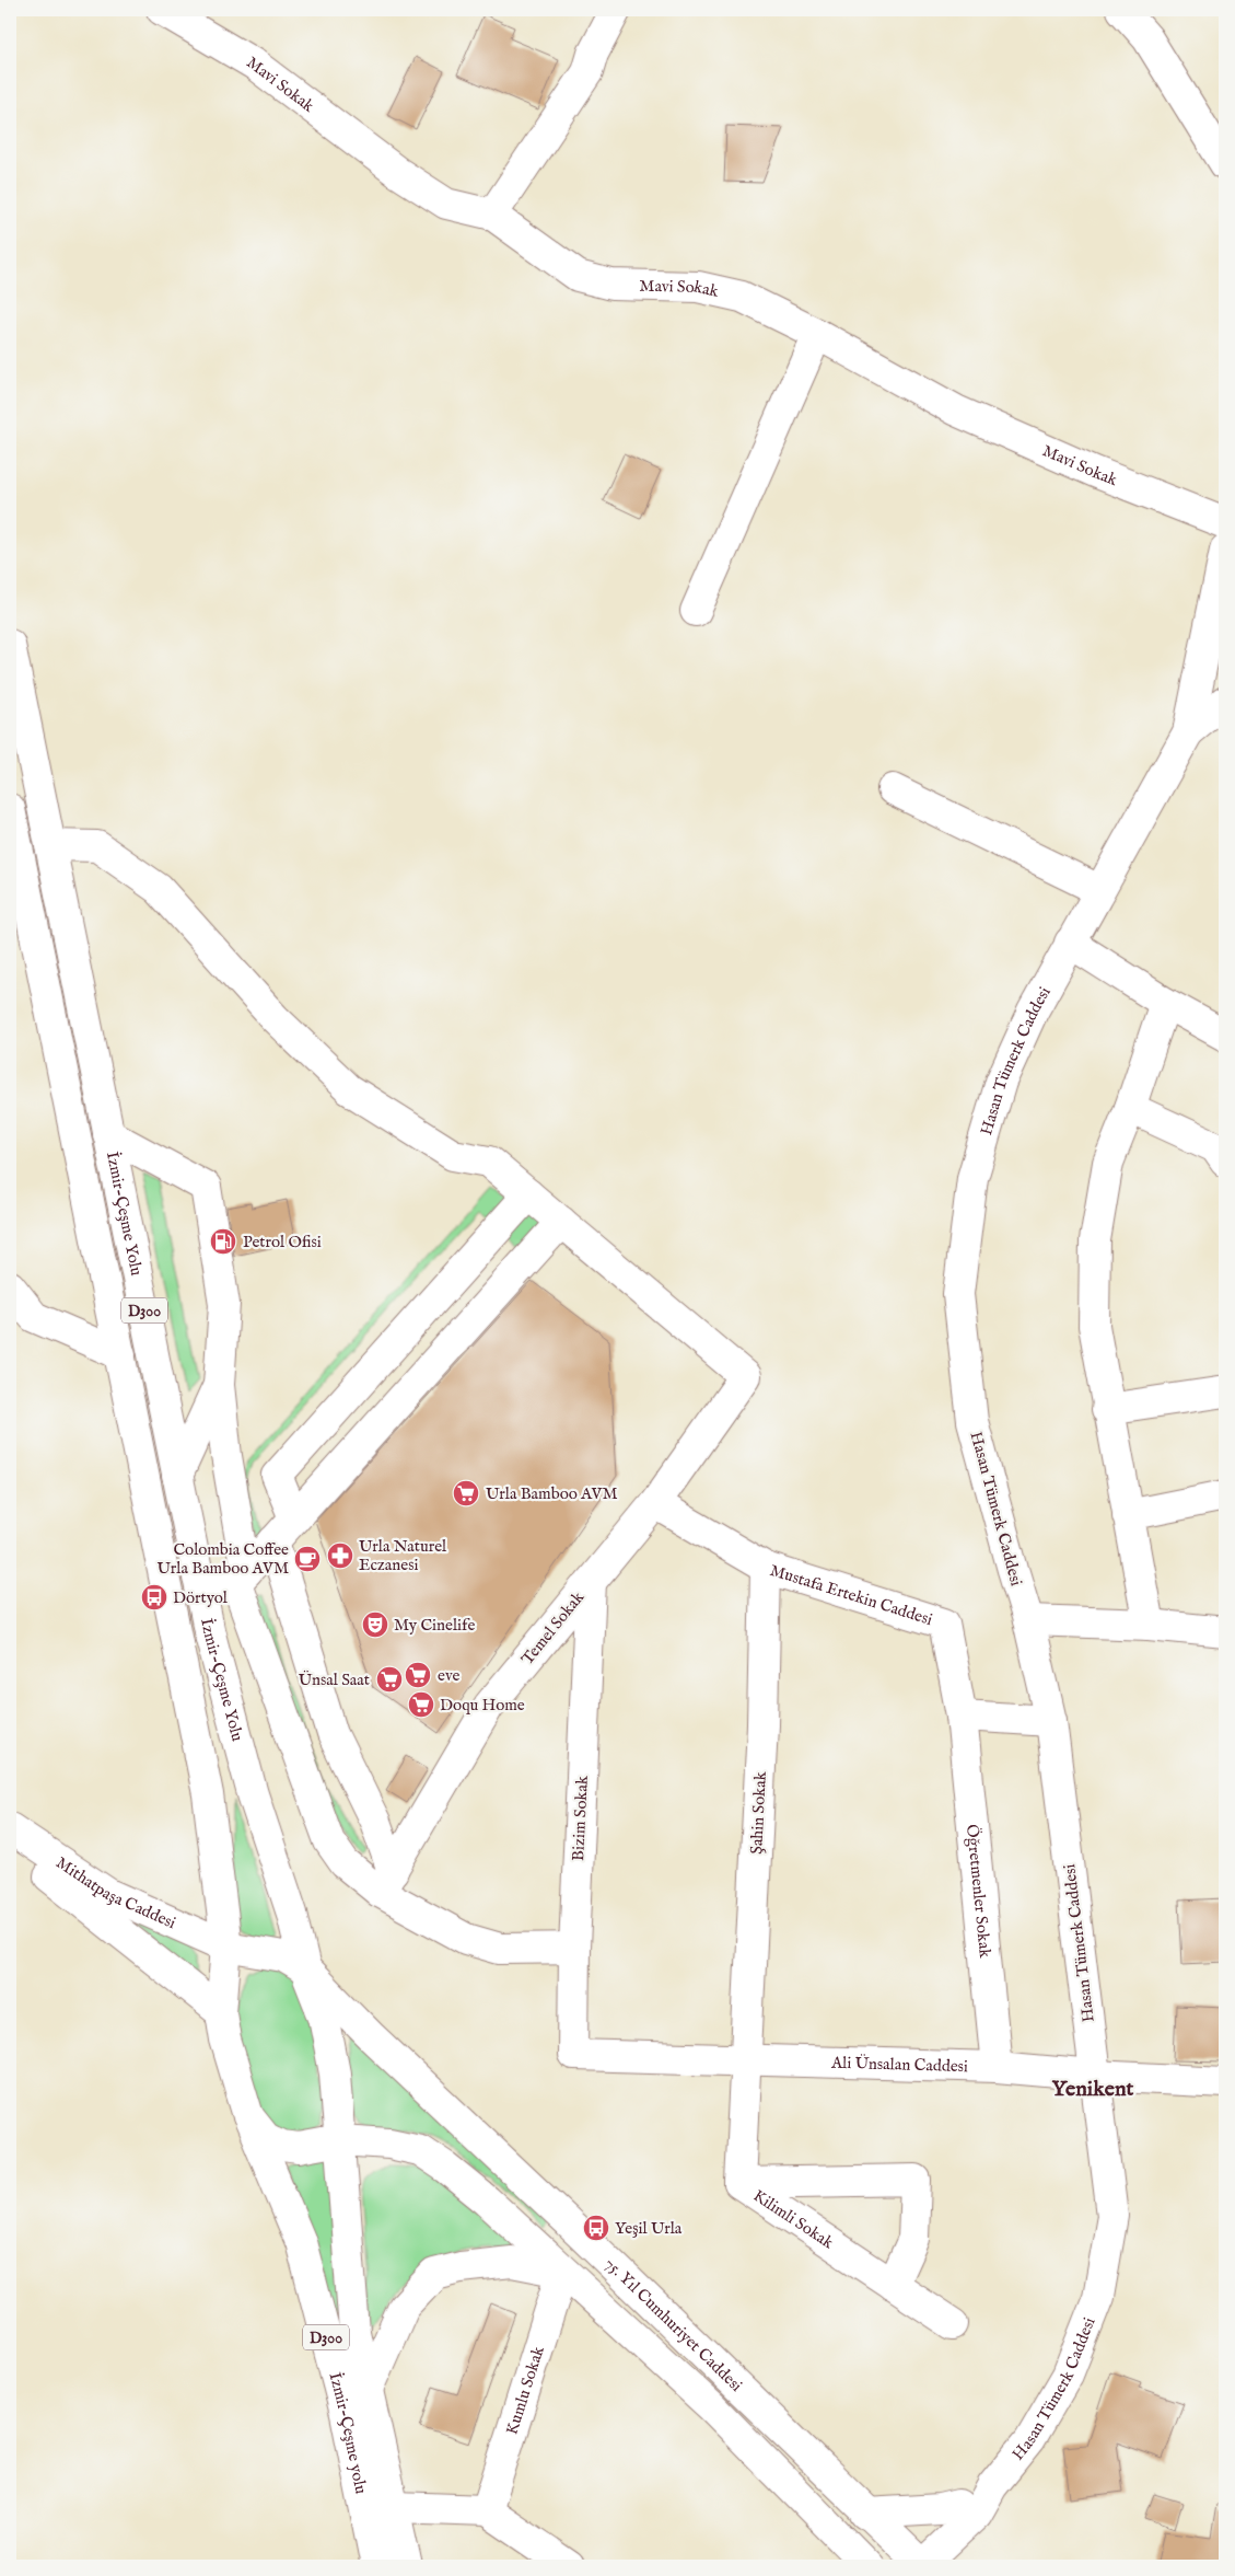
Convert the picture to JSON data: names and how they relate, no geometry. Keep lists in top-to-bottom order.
{
  "streets": {
    "main road": [
      "Mavi Sokak",
      "Hasan Tümerk Caddesi",
      "İzmir-Çeşme Yolu",
      "D300",
      "Mustafa Ertekin Caddesi",
      "Temel Sokak",
      "Şahin Sokak",
      "Bizim Sokak",
      "Mithatpaşa Caddesi",
      "Öğretmenler Sokak",
      "Ali Ünsalan Caddesi",
      "Kilimli Sokak",
      "75. Yıl Cumhuriyet Caddesi",
      "Kumlu Sokak",
      "İzmir-Çeşme yolu"
    ]
  },
  "crossings": [
    ["Hasan Tümerk Caddesi", "Ali Ünsalan Caddesi"],
    ["Hasan Tümerk Caddesi", "75. Yıl Cumhuriyet Caddesi"],
    ["İzmir-Çeşme Yolu", "D300"],
    ["İzmir-Çeşme Yolu", "Mithatpaşa Caddesi"],
    ["İzmir-Çeşme Yolu", "75. Yıl Cumhuriyet Caddesi"],
    ["D300", "Mithatpaşa Caddesi"],
    ["D300", "75. Yıl Cumhuriyet Caddesi"],
    ["D300", "İzmir-Çeşme yolu"],
    ["Mustafa Ertekin Caddesi", "Temel Sokak"],
    ["Mustafa Ertekin Caddesi", "Şahin Sokak"],
    ["Mustafa Ertekin Caddesi", "Öğretmenler Sokak"],
    ["Temel Sokak", "Bizim Sokak"],
    ["Şahin Sokak", "Ali Ünsalan Caddesi"],
    ["Şahin Sokak", "Kilimli Sokak"],
    ["Bizim Sokak", "Ali Ünsalan Caddesi"],
    ["Mithatpaşa Caddesi", "75. Yıl Cumhuriyet Caddesi"],
    ["Öğretmenler Sokak", "Ali Ünsalan Caddesi"],
    ["Ali Ünsalan Caddesi", "Kilimli Sokak"],
    ["75. Yıl Cumhuriyet Caddesi", "Kumlu Sokak"],
    ["75. Yıl Cumhuriyet Caddesi", "İzmir-Çeşme yolu"]
  ],
  "districts": ["Yenikent"],
  "places": {
    "fuel station": ["Petrol Ofisi"],
    "supermarket": [
      "Urla Bamboo AVM",
      "eve",
      "Ünsal Saat",
      "Doqu Home"
    ],
    "pharmacy": ["Urla Naturel Eczanesi"],
    "cafe": ["Colombia Coffee Urla Bamboo AVM"],
    "bus stop": ["Dörtyol", "Yeşil Urla"],
    "theatre": ["My Cinelife"]
  }
}
